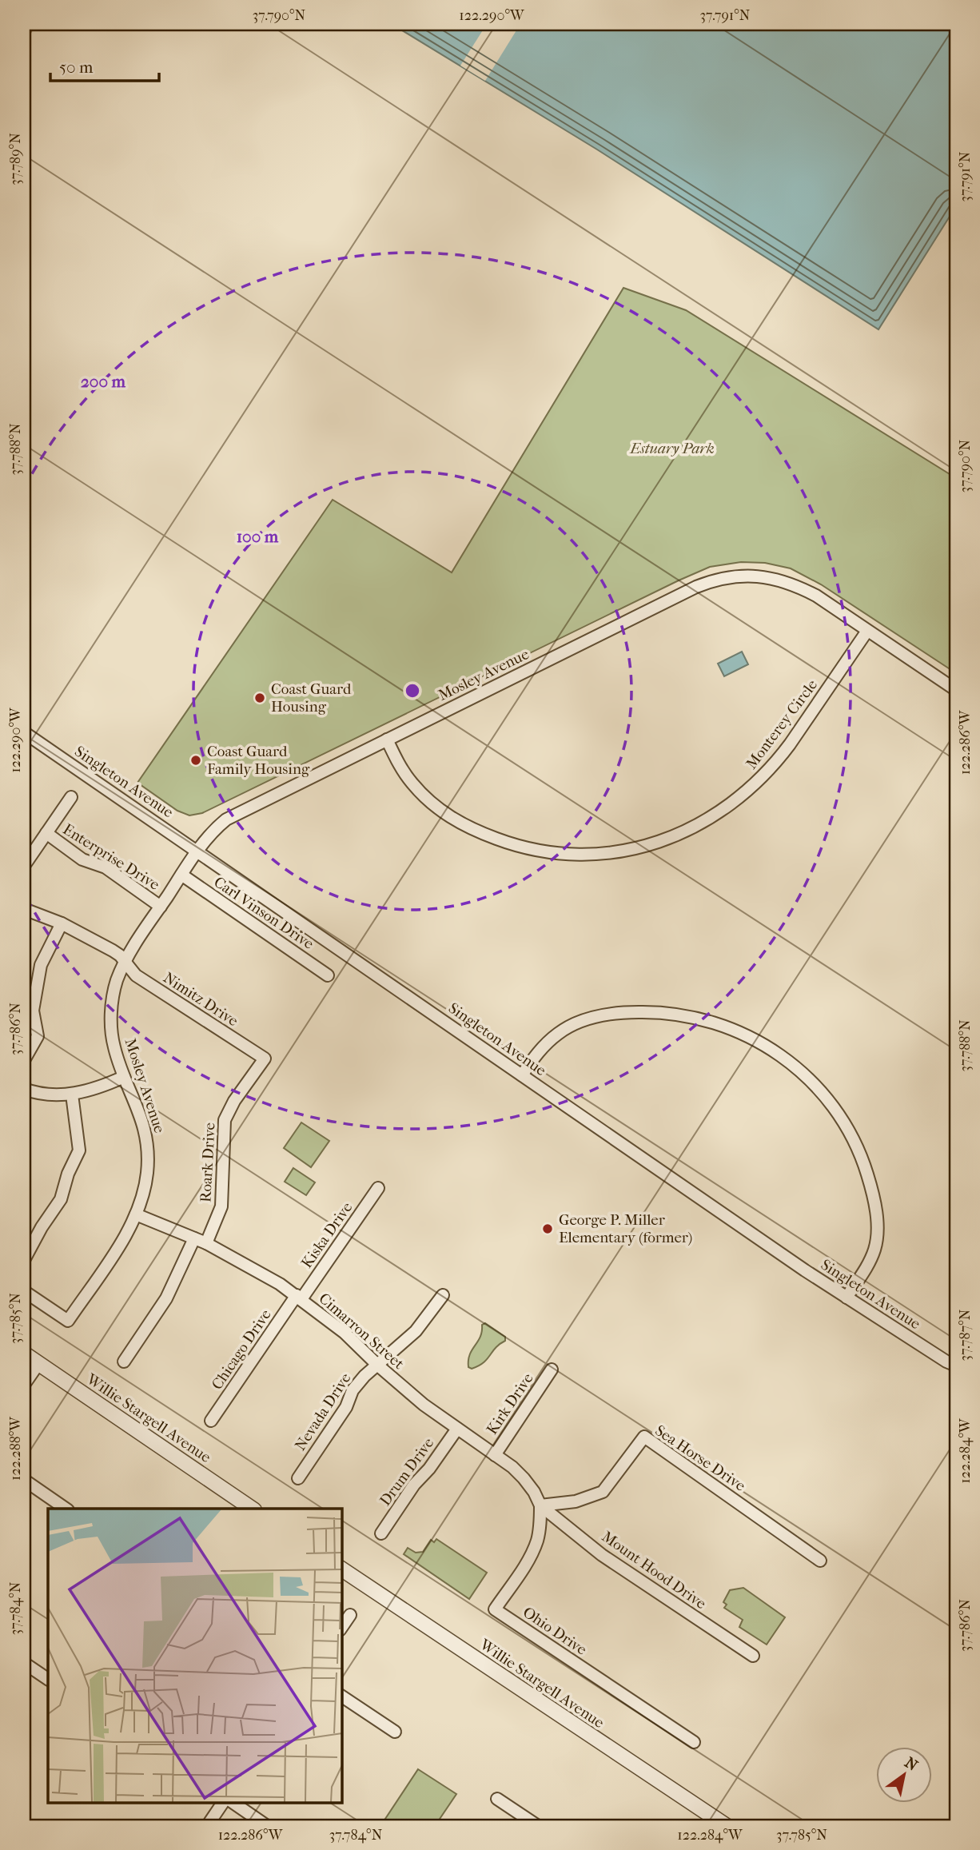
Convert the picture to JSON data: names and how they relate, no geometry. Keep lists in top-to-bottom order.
{
  "streets": {
    "street": [
      "Mosley Avenue",
      "Monterey Circle",
      "Singleton Avenue",
      "Enterprise Drive",
      "Carl Vinson Drive",
      "Nimitz Drive",
      "Roark Drive",
      "Kiska Drive",
      "Cimarron Street",
      "Chicago Drive",
      "Kirk Drive",
      "Nevada Drive",
      "Willie Stargell Avenue",
      "Sea Horse Drive",
      "Drum Drive",
      "Mount Hood Drive",
      "Ohio Drive"
    ]
  },
  "crossings": [
    ["Mosley Avenue", "Monterey Circle"],
    ["Mosley Avenue", "Singleton Avenue"],
    ["Mosley Avenue", "Enterprise Drive"],
    ["Mosley Avenue", "Carl Vinson Drive"],
    ["Mosley Avenue", "Nimitz Drive"],
    ["Mosley Avenue", "Cimarron Street"],
    ["Nimitz Drive", "Roark Drive"],
    ["Roark Drive", "Cimarron Street"],
    ["Kiska Drive", "Cimarron Street"],
    ["Kiska Drive", "Chicago Drive"],
    ["Cimarron Street", "Chicago Drive"],
    ["Cimarron Street", "Kirk Drive"],
    ["Cimarron Street", "Nevada Drive"],
    ["Cimarron Street", "Sea Horse Drive"],
    ["Cimarron Street", "Drum Drive"],
    ["Cimarron Street", "Mount Hood Drive"],
    ["Cimarron Street", "Ohio Drive"],
    ["Sea Horse Drive", "Mount Hood Drive"],
    ["Sea Horse Drive", "Ohio Drive"],
    ["Mount Hood Drive", "Ohio Drive"]
  ],
  "parks": ["Estuary Park"],
  "places": ["Coast Guard Housing", "Coast Guard Family Housing", "George P. Miller Elementary (former)"],
  "scale_bar": "50 m",
  "north": "top right",
  "coordinates": [
    "37.790°N",
    "122.290°W",
    "37.791°N",
    "37.789°N",
    "37.788°N",
    "122.286°W",
    "37.786°N",
    "37.785°N",
    "37.787°N",
    "122.288°W",
    "122.284°W",
    "37.784°N"
  ],
  "rings": ["200 m", "100 m"]
}
